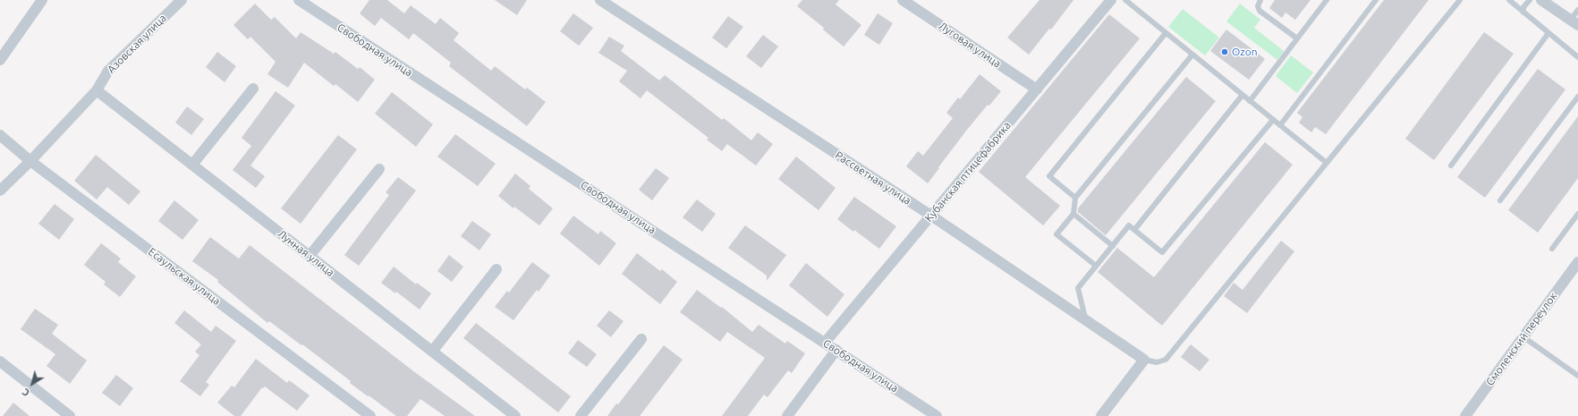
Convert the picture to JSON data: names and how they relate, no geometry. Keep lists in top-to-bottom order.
{
  "streets": {
    "street": [
      "Азовская улица",
      "Луговая улица",
      "Свободная улица",
      "Кубанская птицефабрика",
      "Рассветная улица",
      "Лунная улица",
      "Есаульская улица",
      "Смоленский переулок"
    ]
  },
  "crossings": [
    ["Азовская улица", "Лунная улица"],
    ["Азовская улица", "Есаульская улица"],
    ["Луговая улица", "Кубанская птицефабрика"],
    ["Свободная улица", "Кубанская птицефабрика"],
    ["Кубанская птицефабрика", "Рассветная улица"]
  ],
  "places": ["Ozon"],
  "north": "bottom left"
}
